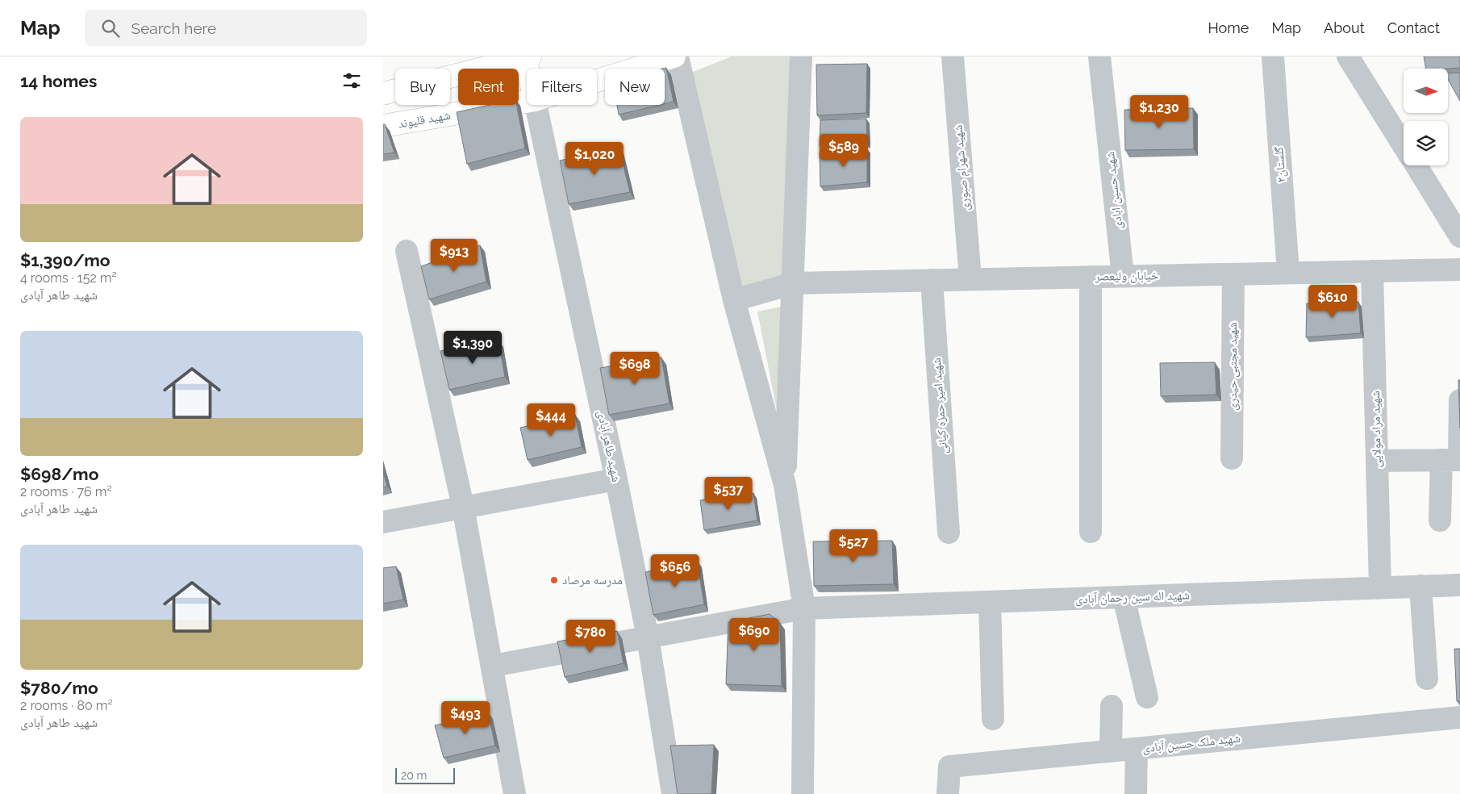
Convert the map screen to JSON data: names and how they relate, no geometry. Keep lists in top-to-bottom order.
{
  "streets": {
    "main road": ["شهید قلیوند"],
    "street": [
      "گلستان۲",
      "شهید شهرام صبوری",
      "شهید حسین ابادی",
      "خیابان ولیعصر",
      "شهید مجتبی حیدری",
      "شهید امیر حمزه کیانی",
      "شهید مراد مولایی",
      "شهید طاهر آبادی",
      "شهید اله سین رحمان آبادی",
      "شهید ملک حسین آبادی"
    ]
  },
  "crossings": [
    ["گلستان۲", "خیابان ولیعصر"],
    ["شهید شهرام صبوری", "خیابان ولیعصر"],
    ["شهید حسین ابادی", "خیابان ولیعصر"],
    ["خیابان ولیعصر", "شهید مجتبی حیدری"],
    ["خیابان ولیعصر", "شهید امیر حمزه کیانی"],
    ["خیابان ولیعصر", "شهید مراد مولایی"],
    ["شهید مراد مولایی", "شهید اله سین رحمان آبادی"],
    ["شهید طاهر آبادی", "شهید اله سین رحمان آبادی"]
  ],
  "places": ["مدرسه مرصاد"],
  "scale_bar": "20 m",
  "north": "right",
  "page": {
    "header": "Map",
    "search": "Search here",
    "nav": [
      "Home",
      "Map",
      "About",
      "Contact"
    ],
    "heading": "14 homes",
    "chip": [
      "Buy",
      "Rent",
      "Filters",
      "New"
    ],
    "price": [
      "$1,230",
      "$589",
      "$1,020",
      "$913",
      "$610",
      "$1,390",
      "$698",
      "$444",
      "$537",
      "$527",
      "$656",
      "$690",
      "$780",
      "$493"
    ],
    "list": [
      {
        "name": "$1,390/mo",
        "note": "4 rooms · 152 m² · شهید طاهر آبادی"
      },
      {
        "name": "$698/mo",
        "note": "2 rooms · 76 m² · شهید طاهر آبادی"
      },
      {
        "name": "$780/mo",
        "note": "2 rooms · 80 m² · شهید طاهر آبادی"
      }
    ],
    "scale": "20 m"
  }
}
